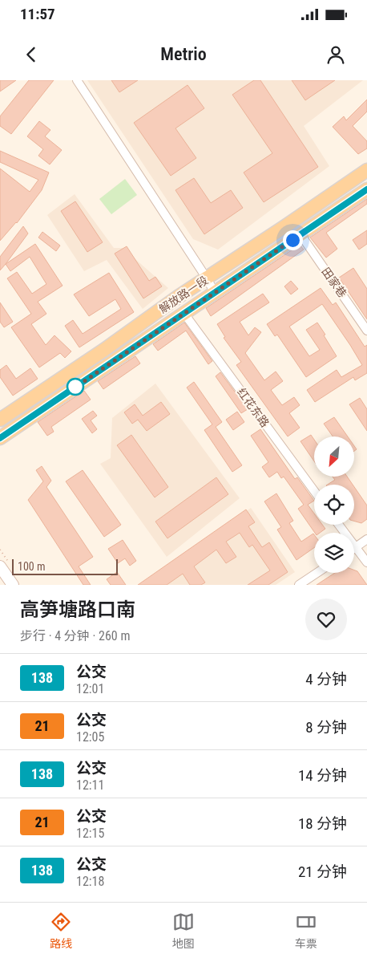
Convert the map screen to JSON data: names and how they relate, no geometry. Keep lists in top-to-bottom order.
{
  "streets": {
    "main road": ["解放路一段"],
    "street": ["田家巷", "红花东路"]
  },
  "crossings": [
    ["田家巷", "解放路一段"],
    ["解放路一段", "红花东路"]
  ],
  "lines": ["bus line 138"],
  "scale_bar": "100 m",
  "north": "bottom left",
  "page": {
    "status": "11:57",
    "header": "Metrio",
    "scale": "100 m",
    "heading": ["高笋塘路口南", "步行 · 4 分钟 · 260 m"],
    "list": [
      {
        "mark": "138",
        "name": "公交",
        "note": "12:01",
        "value": "4 分钟"
      },
      {
        "mark": "21",
        "name": "公交",
        "note": "12:05",
        "value": "8 分钟"
      },
      {
        "mark": "138",
        "name": "公交",
        "note": "12:11",
        "value": "14 分钟"
      },
      {
        "mark": "21",
        "name": "公交",
        "note": "12:15",
        "value": "18 分钟"
      },
      {
        "mark": "138",
        "name": "公交",
        "note": "12:18",
        "value": "21 分钟"
      }
    ],
    "tabs": ["路线", "地图", "车票"]
  }
}
